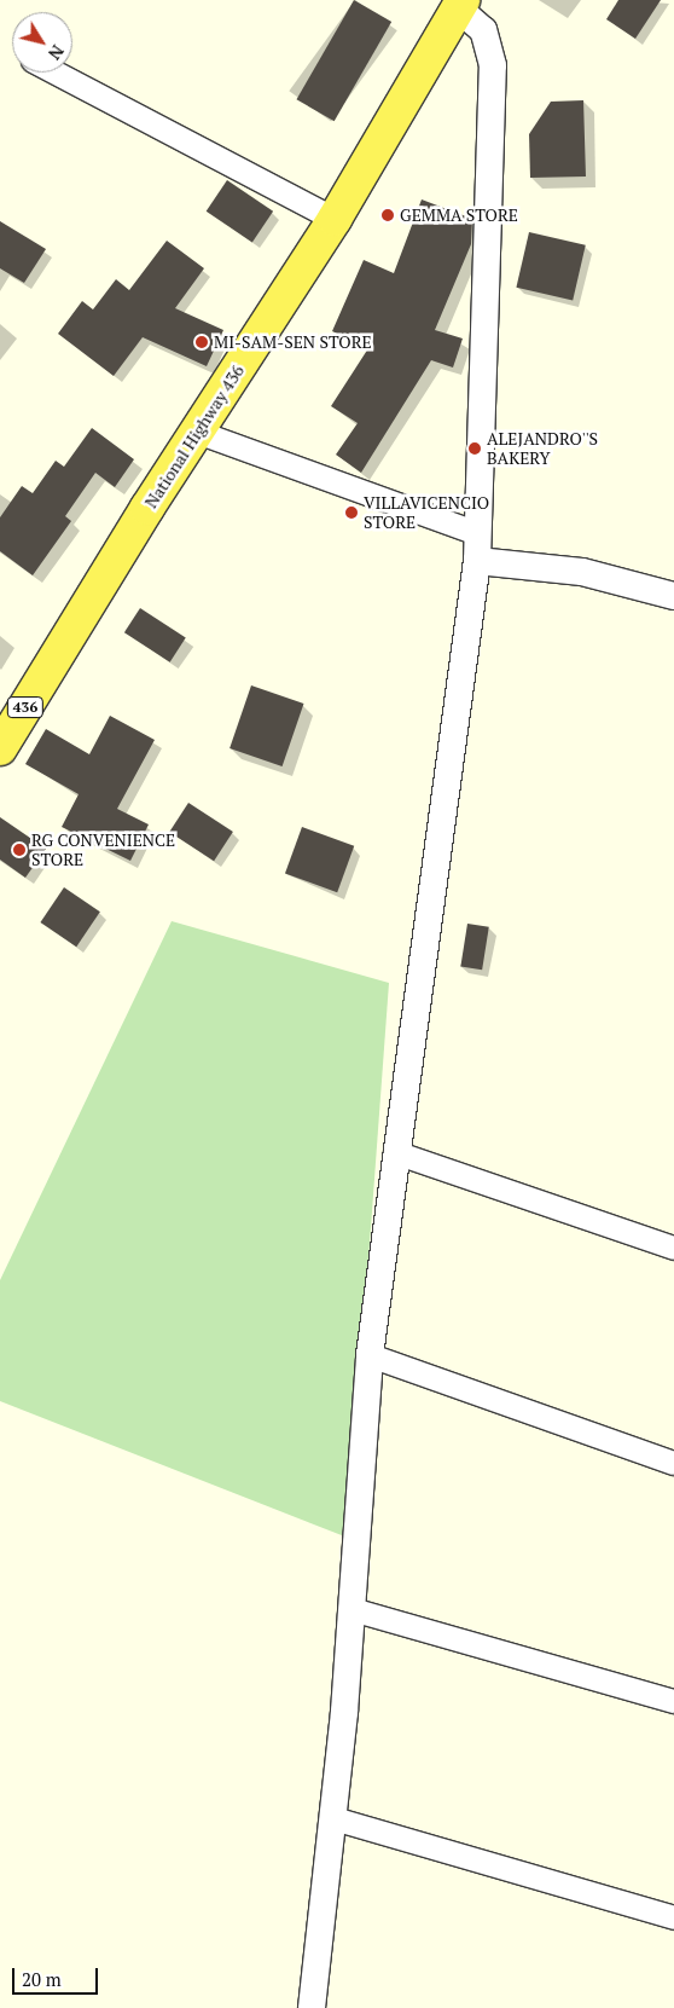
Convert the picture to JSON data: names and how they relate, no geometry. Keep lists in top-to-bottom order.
{
  "streets": {
    "main road": ["National Highway 436", "436"]
  },
  "places": [
    "GEMMA STORE",
    "MI-SAM-SEN STORE",
    "ALEJANDRO''S BAKERY",
    "VILLAVICENCIO STORE",
    "RG CONVENIENCE STORE"
  ],
  "scale_bar": "20 m",
  "north": "bottom right"
}
